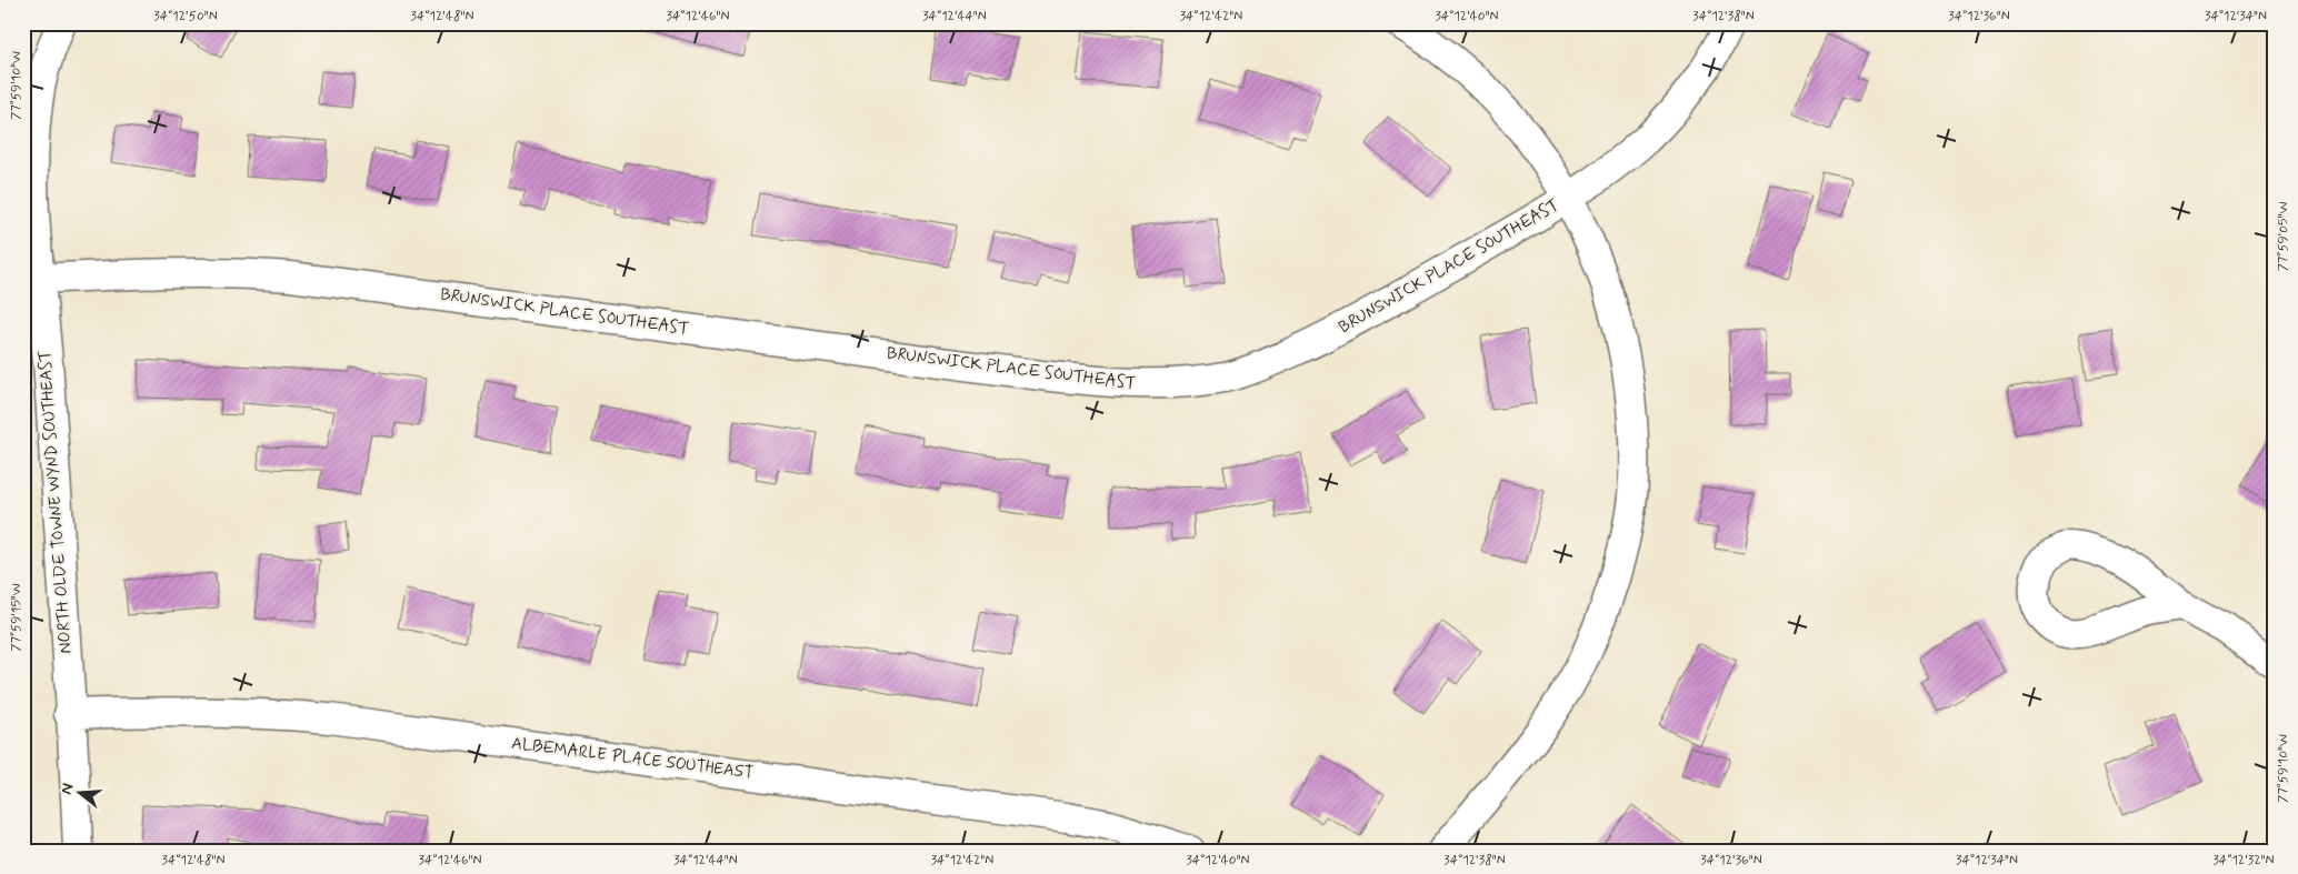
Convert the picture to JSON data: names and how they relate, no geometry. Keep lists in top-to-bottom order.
{
  "streets": {
    "street": ["BRUNSWICK PLACE SOUTHEAST", "NORTH OLDE TOWNE WYND SOUTHEAST", "ALBEMARLE PLACE SOUTHEAST"]
  },
  "crossings": [
    ["BRUNSWICK PLACE SOUTHEAST", "NORTH OLDE TOWNE WYND SOUTHEAST"],
    ["NORTH OLDE TOWNE WYND SOUTHEAST", "ALBEMARLE PLACE SOUTHEAST"]
  ],
  "north": "left",
  "coordinates": [
    "34°12'50\"N",
    "34°12'48\"N",
    "34°12'46\"N",
    "34°12'44\"N",
    "34°12'42\"N",
    "34°12'40\"N",
    "34°12'38\"N",
    "34°12'36\"N",
    "34°12'34\"N",
    "77°59'10\"W",
    "77°59'05\"W",
    "77°59'15\"W",
    "34°12'32\"N"
  ]
}
